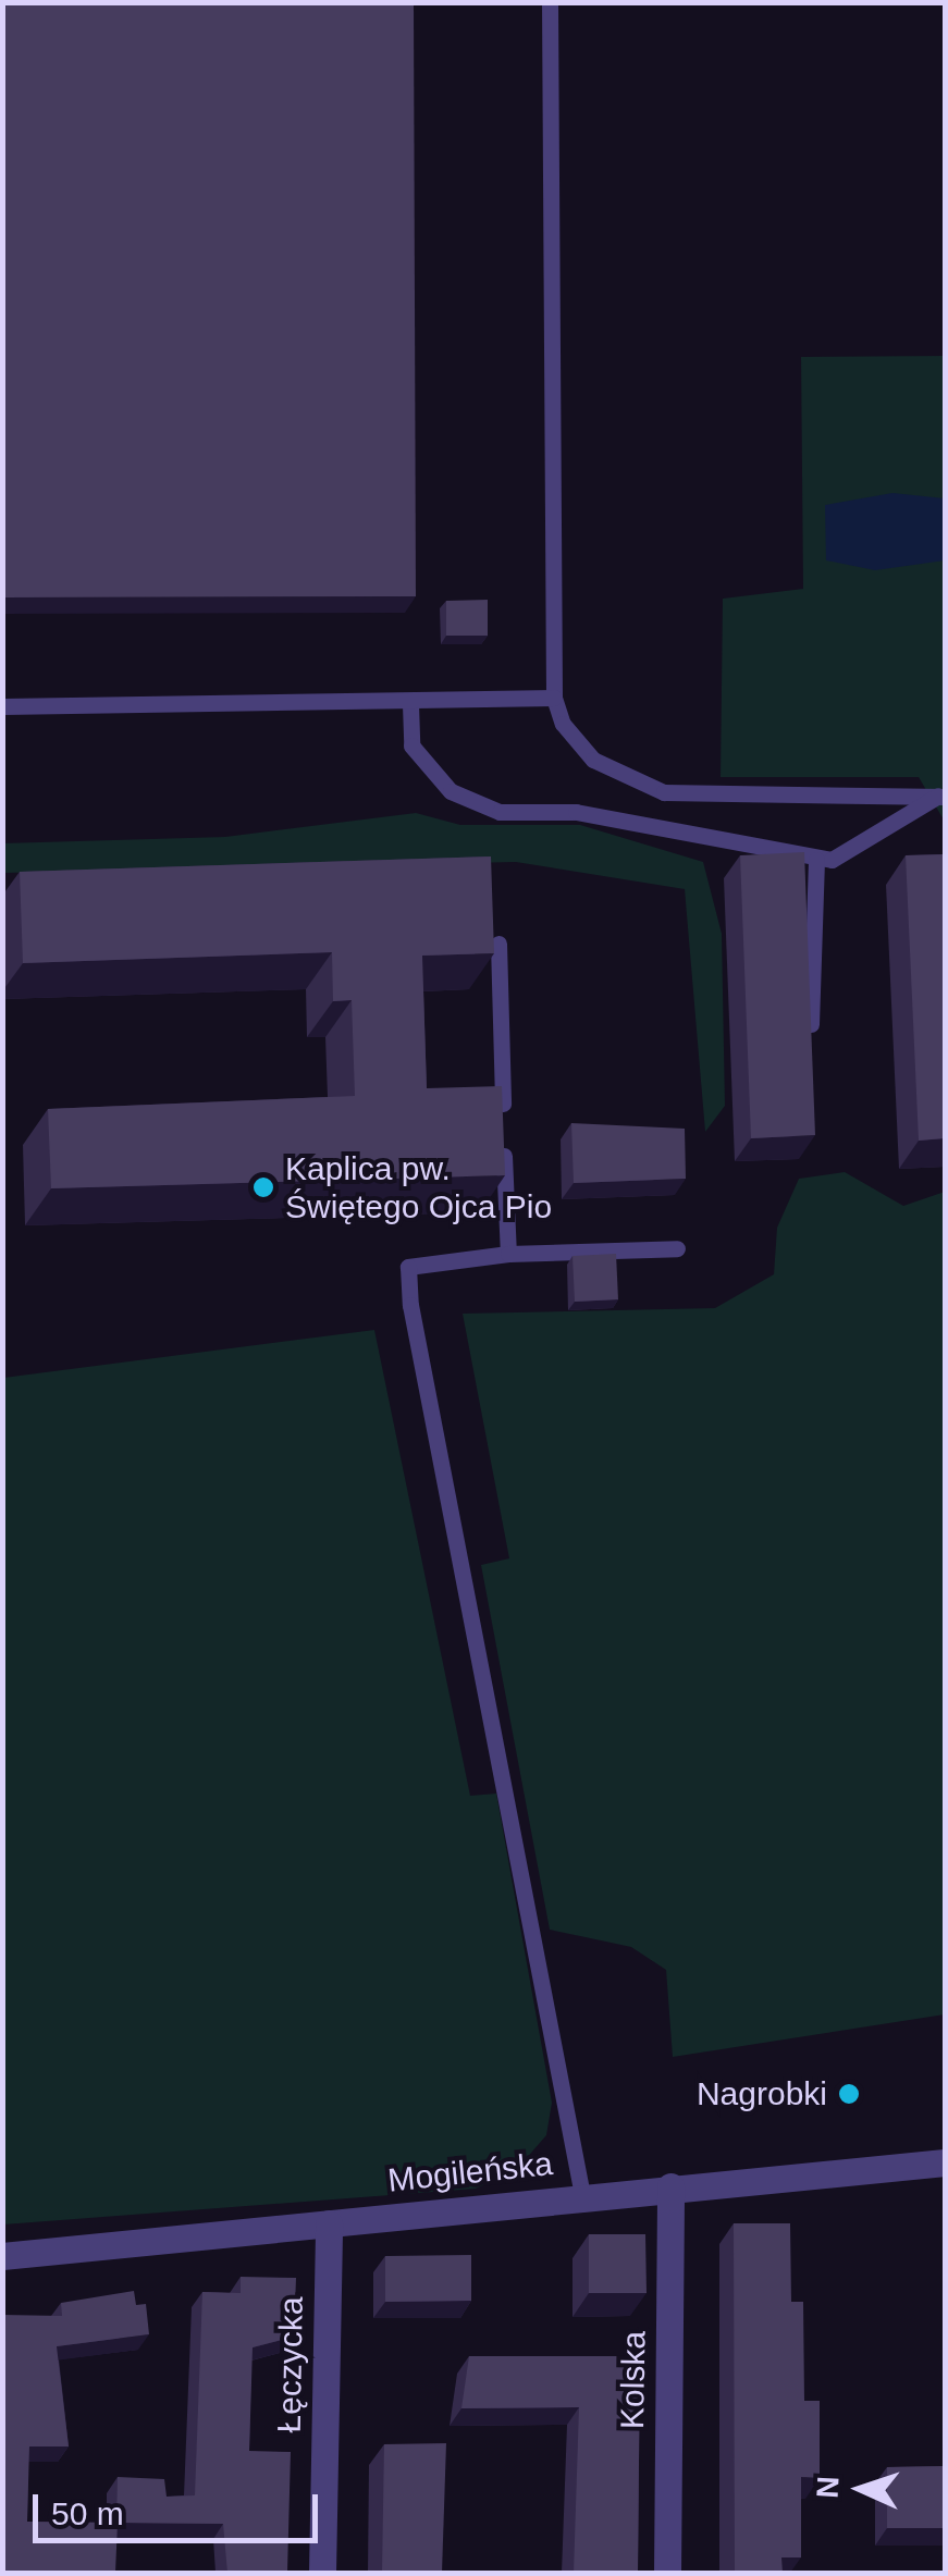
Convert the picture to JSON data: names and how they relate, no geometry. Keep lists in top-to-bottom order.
{
  "streets": {
    "street": ["Mogileńska", "Łęczycka", "Kolska"]
  },
  "crossings": [
    ["Mogileńska", "Łęczycka"],
    ["Mogileńska", "Kolska"]
  ],
  "places": ["Kaplica pw. Świętego Ojca Pio", "Nagrobki"],
  "scale_bar": "50 m",
  "north": "left"
}
